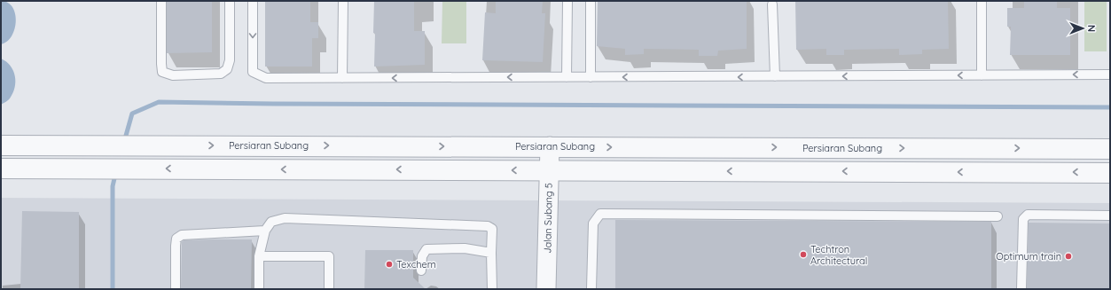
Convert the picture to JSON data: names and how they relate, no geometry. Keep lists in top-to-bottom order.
{
  "streets": {
    "street": ["Persiaran Subang", "Jalan Subang 5"]
  },
  "crossings": [
    ["Persiaran Subang", "Jalan Subang 5"]
  ],
  "places": ["Techtron Architectural", "Optimum train", "Texchem"],
  "north": "right"
}
